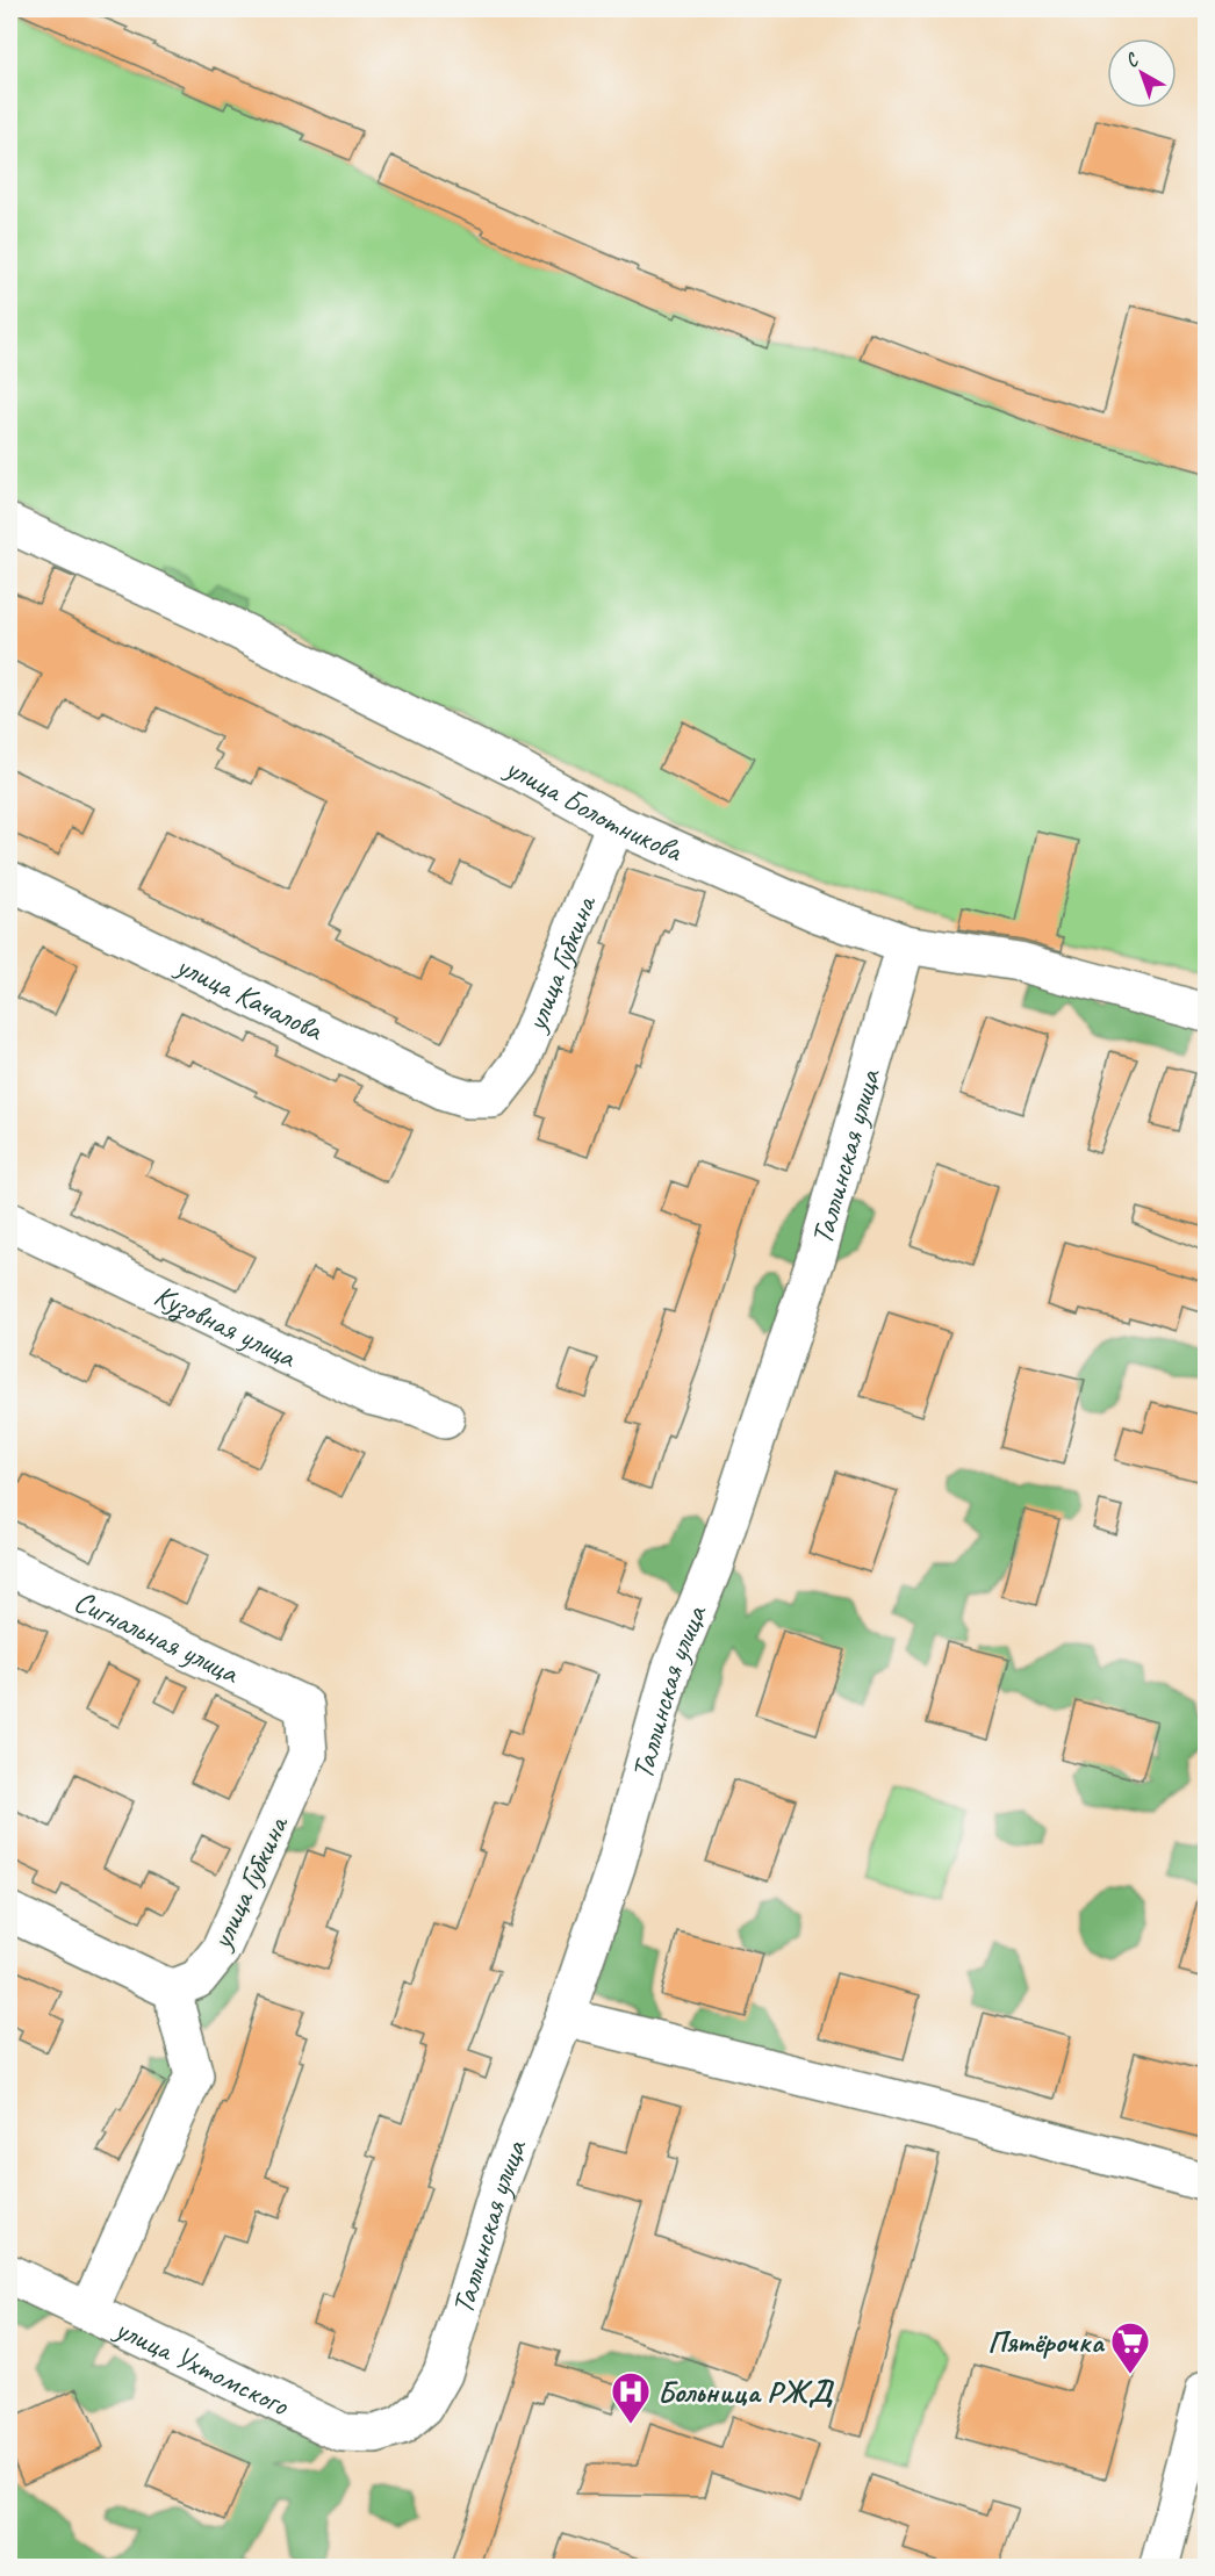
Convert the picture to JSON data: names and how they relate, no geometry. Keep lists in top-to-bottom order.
{
  "streets": {
    "street": [
      "улица Болотникова",
      "улица Губкина",
      "улица Качалова",
      "Таллинская улица",
      "Кузовная улица",
      "Сигнальная улица",
      "улица Ухтомского"
    ]
  },
  "crossings": [
    ["улица Болотникова", "улица Губкина"],
    ["улица Болотникова", "Таллинская улица"],
    ["улица Губкина", "улица Качалова"],
    ["улица Губкина", "Сигнальная улица"],
    ["Таллинская улица", "улица Ухтомского"]
  ],
  "places": {
    "supermarket": ["Пятёрочка"],
    "hospital": ["Больница РЖД"]
  },
  "north": "top left"
}
